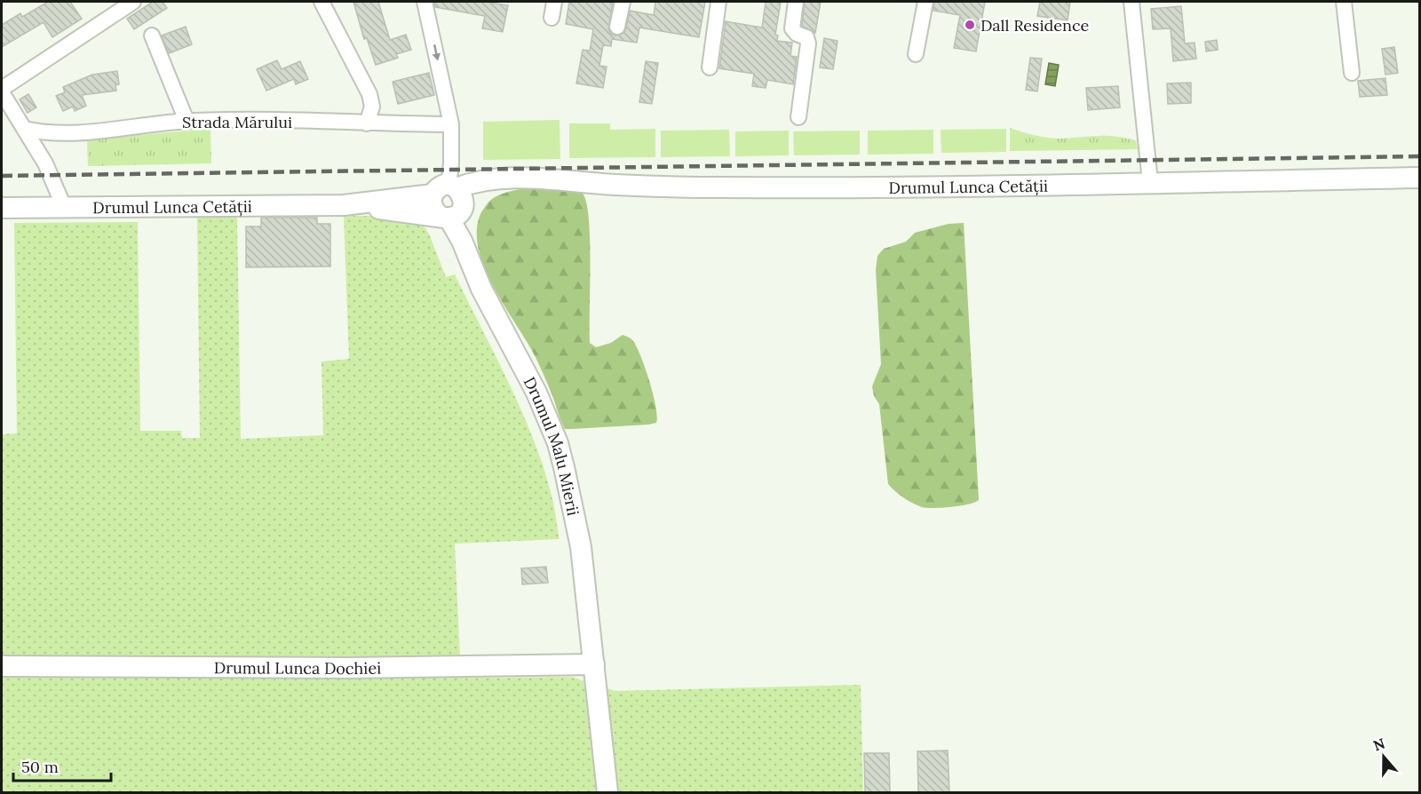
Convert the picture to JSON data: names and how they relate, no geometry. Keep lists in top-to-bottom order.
{
  "streets": {
    "street": [
      "Strada Mărului",
      "Drumul Lunca Cetății",
      "Drumul Malu Mierii",
      "Drumul Lunca Dochiei"
    ]
  },
  "crossings": [
    ["Drumul Lunca Cetății", "Drumul Malu Mierii"],
    ["Drumul Malu Mierii", "Drumul Lunca Dochiei"]
  ],
  "places": ["Dall Residence"],
  "scale_bar": "50 m",
  "north": "top"
}
